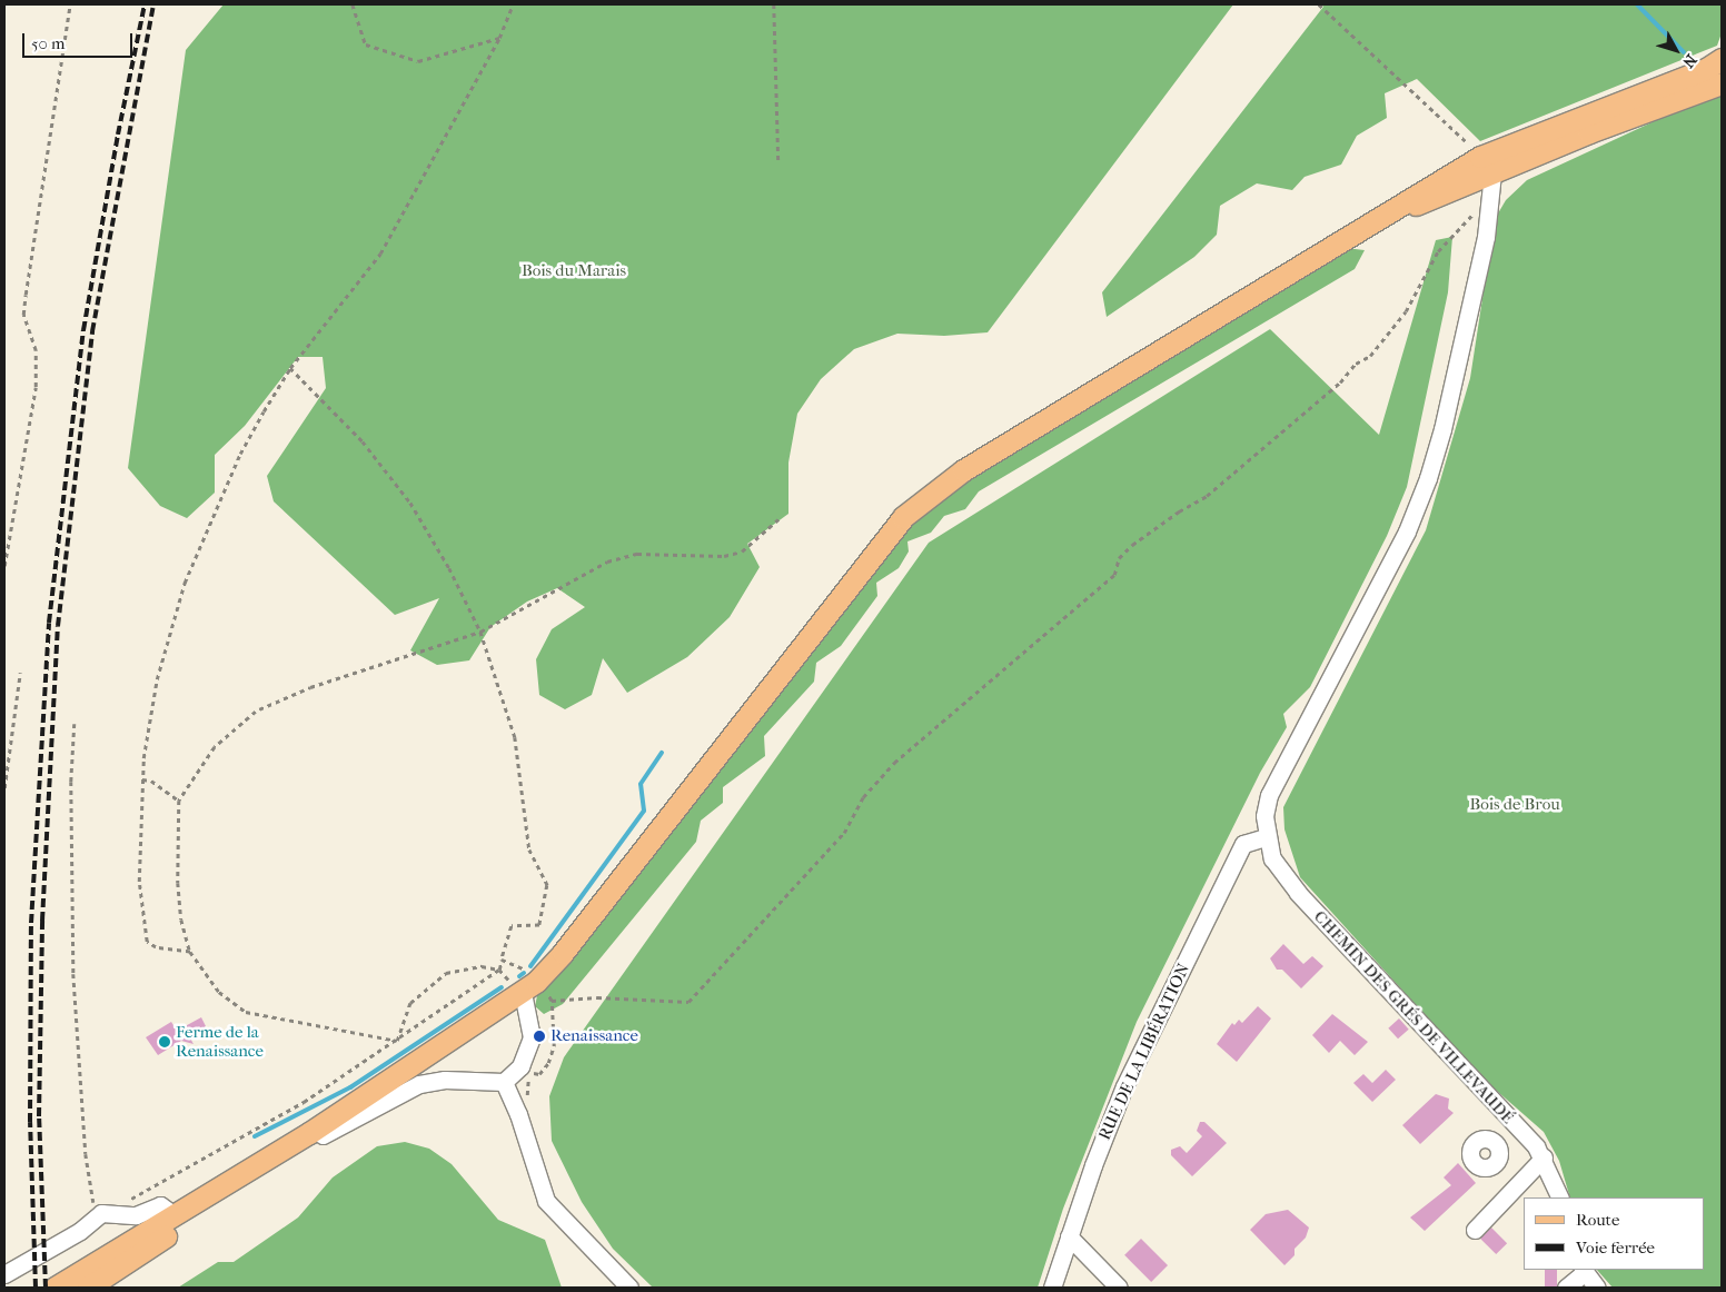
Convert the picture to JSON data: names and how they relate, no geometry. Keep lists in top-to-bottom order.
{
  "streets": {
    "street": ["CHEMIN DES GRÉS DE VILLEVAUDÉ", "RUE DE LA LIBÉRATION"]
  },
  "crossings": [
    ["CHEMIN DES GRÉS DE VILLEVAUDÉ", "RUE DE LA LIBÉRATION"]
  ],
  "parks": ["Bois du Marais", "Bois de Brou"],
  "places": ["Renaissance", "Ferme de la Renaissance"],
  "legend": ["Route", "Voie ferrée"],
  "scale_bar": "50 m",
  "north": "bottom right"
}
